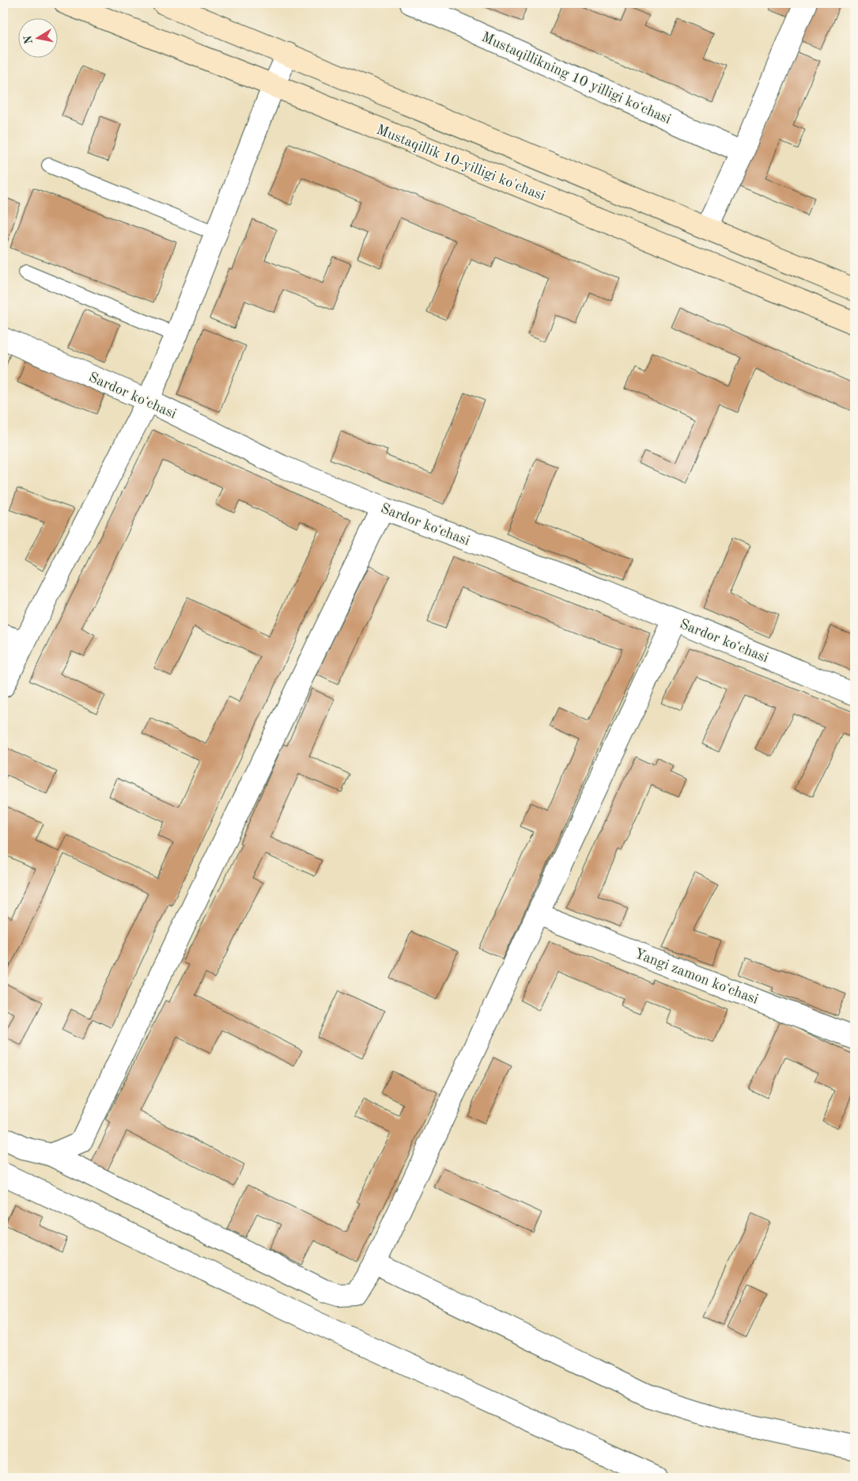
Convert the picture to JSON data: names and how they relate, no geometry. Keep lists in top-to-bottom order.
{
  "streets": {
    "main road": ["Mustaqillik 10-yilligi ko'chasi"],
    "street": ["Mustaqillikning 10 yilligi koʻchasi", "Sardor koʻchasi", "Yangi zamon koʻchasi"]
  },
  "north": "left"
}
